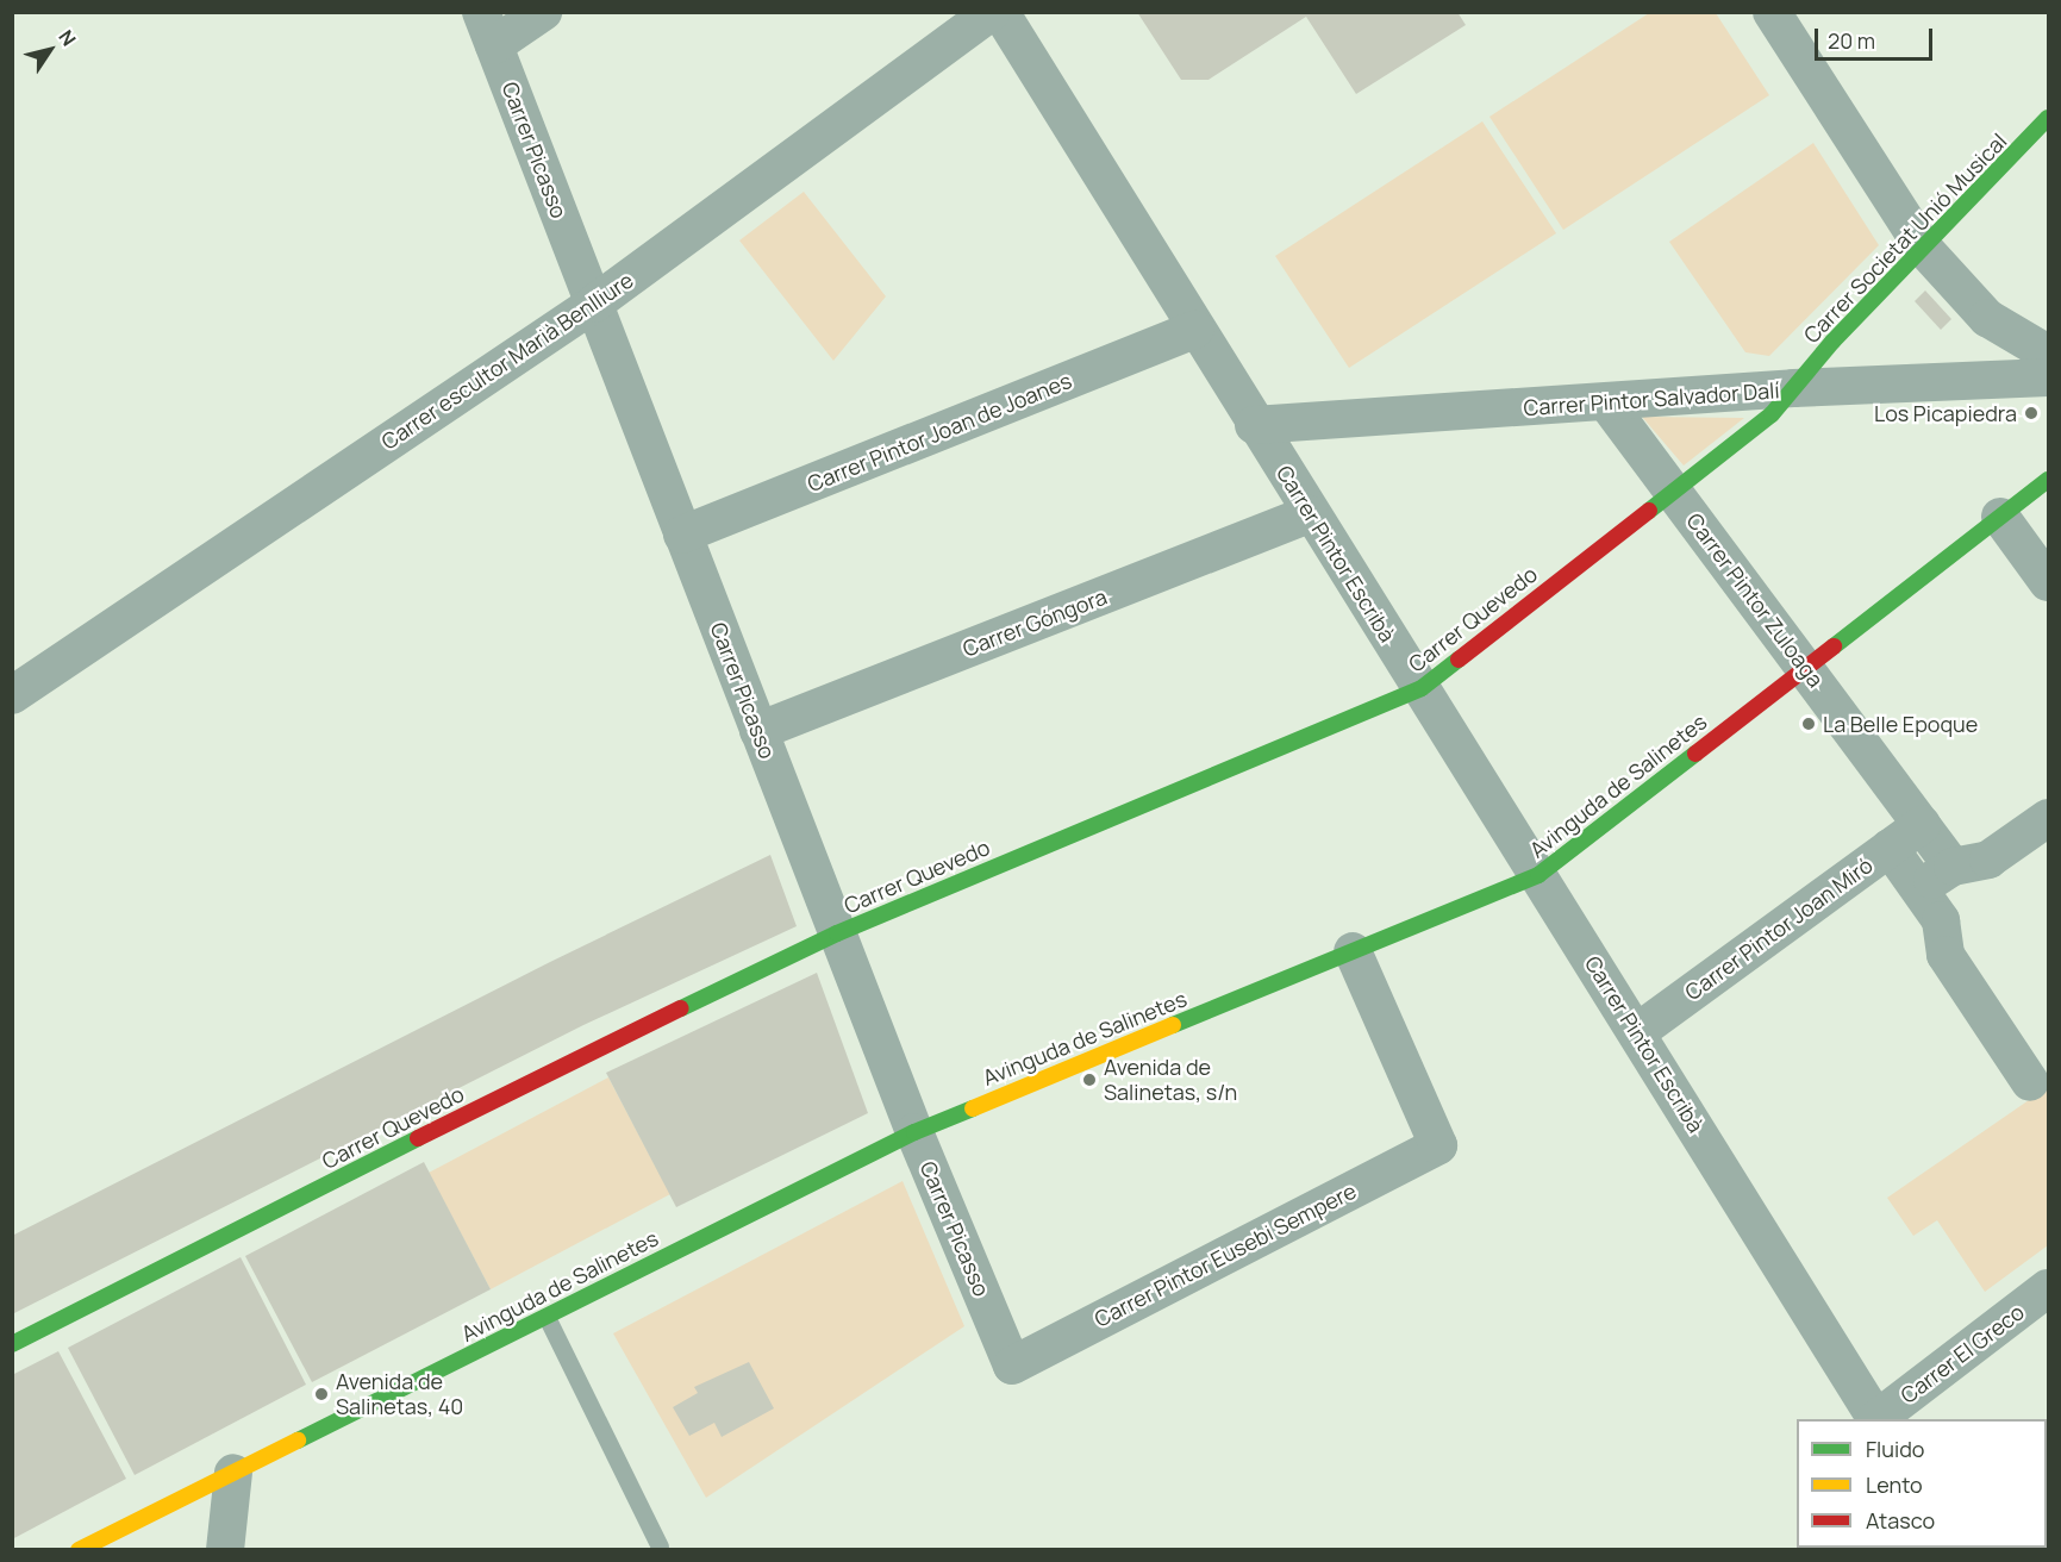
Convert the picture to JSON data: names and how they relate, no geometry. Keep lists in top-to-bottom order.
{
  "streets": {
    "street": [
      "Carrer Picasso",
      "Carrer Societat Unió Musical",
      "Carrer escultor Marià Benlliure",
      "Carrer Pintor Salvador Dalí",
      "Carrer Pintor Joan de Joanes",
      "Carrer Pintor Escribà",
      "Carrer Pintor Zuloaga",
      "Carrer Quevedo",
      "Carrer Góngora",
      "Avinguda de Salinetes",
      "Carrer Pintor Joan Miró",
      "Carrer Pintor Eusebi Sempere",
      "Carrer El Greco"
    ]
  },
  "crossings": [
    ["Carrer Picasso", "Carrer escultor Marià Benlliure"],
    ["Carrer Picasso", "Carrer Pintor Joan de Joanes"],
    ["Carrer Picasso", "Carrer Quevedo"],
    ["Carrer Picasso", "Carrer Góngora"],
    ["Carrer Picasso", "Avinguda de Salinetes"],
    ["Carrer Picasso", "Carrer Pintor Eusebi Sempere"],
    ["Carrer Societat Unió Musical", "Carrer Pintor Salvador Dalí"],
    ["Carrer Societat Unió Musical", "Carrer Quevedo"],
    ["Carrer Pintor Salvador Dalí", "Carrer Pintor Escribà"],
    ["Carrer Pintor Salvador Dalí", "Carrer Pintor Zuloaga"],
    ["Carrer Pintor Salvador Dalí", "Carrer Quevedo"],
    ["Carrer Pintor Joan de Joanes", "Carrer Pintor Escribà"],
    ["Carrer Pintor Escribà", "Carrer Quevedo"],
    ["Carrer Pintor Escribà", "Carrer Góngora"],
    ["Carrer Pintor Escribà", "Avinguda de Salinetes"],
    ["Carrer Pintor Escribà", "Carrer Pintor Joan Miró"],
    ["Carrer Pintor Zuloaga", "Carrer Quevedo"],
    ["Carrer Pintor Zuloaga", "Avinguda de Salinetes"],
    ["Carrer Pintor Zuloaga", "Carrer Pintor Joan Miró"],
    ["Avinguda de Salinetes", "Carrer Pintor Eusebi Sempere"]
  ],
  "places": [
    "Los Picapiedra",
    "La Belle Epoque",
    "Avenida de Salinetas, s/n",
    "Avenida de Salinetas, 40"
  ],
  "legend": ["Fluido", "Lento", "Atasco"],
  "scale_bar": "20 m",
  "north": "top right"
}
